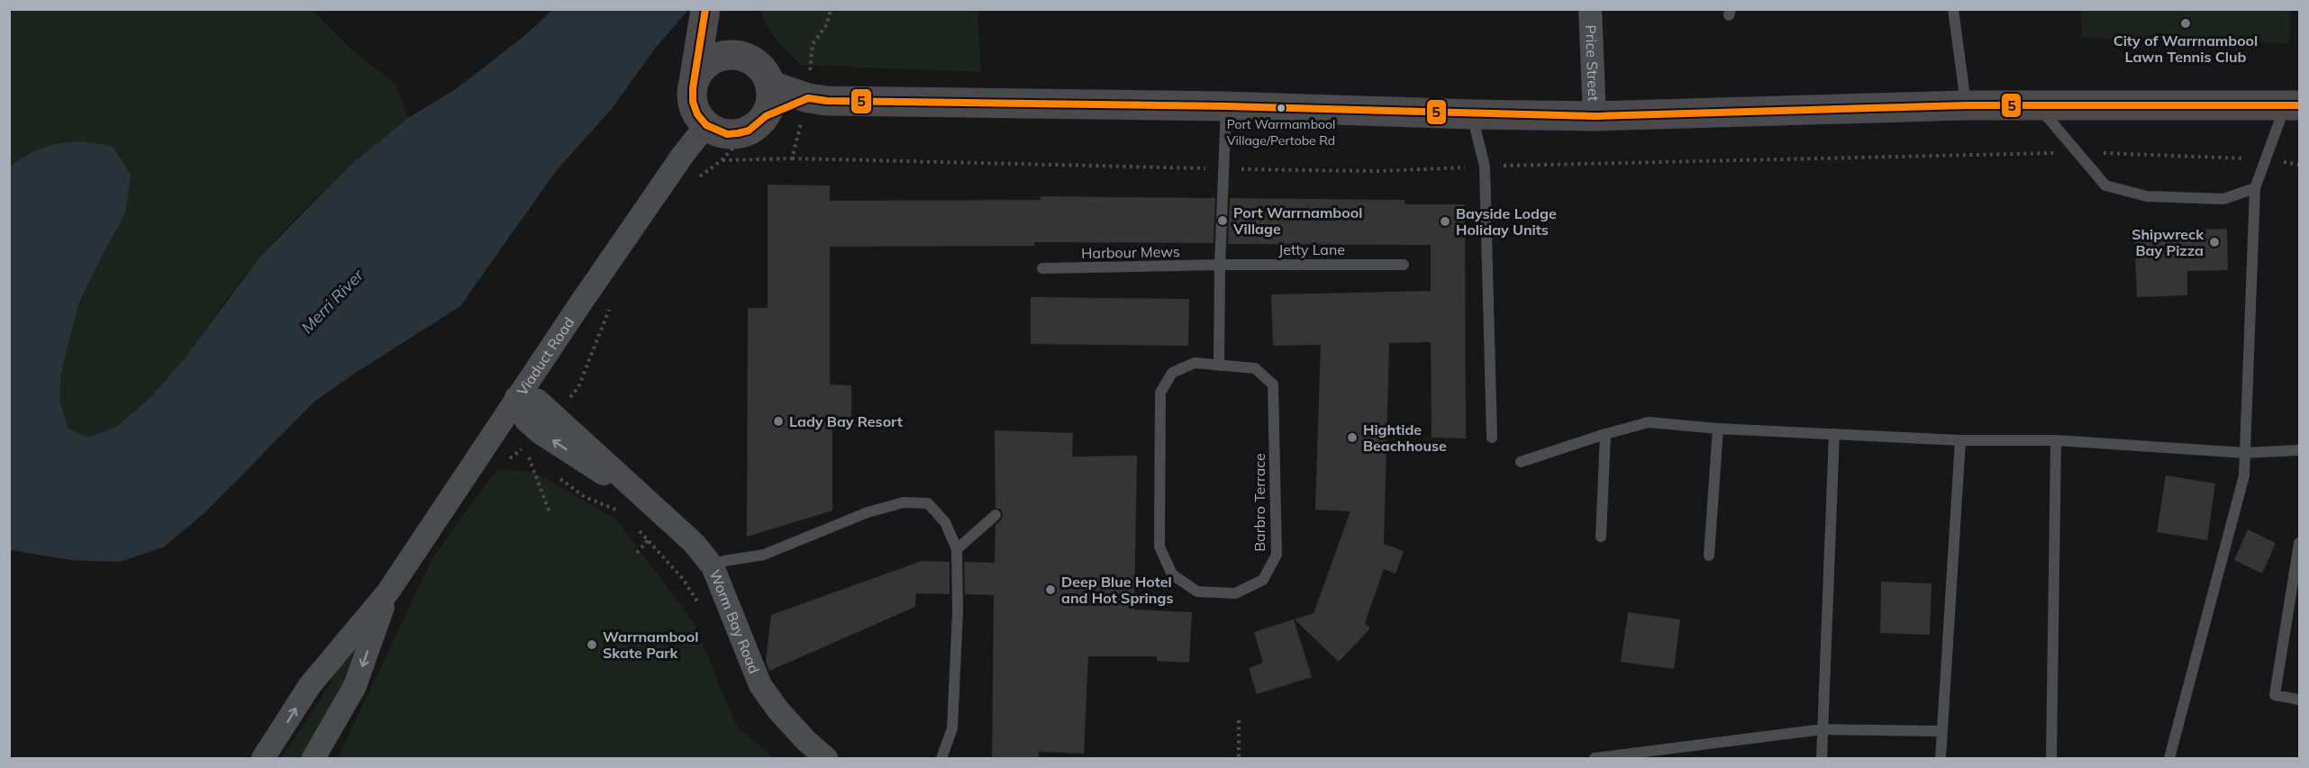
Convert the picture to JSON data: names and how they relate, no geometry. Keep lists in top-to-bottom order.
{
  "streets": {
    "street": ["Price Street", "Viaduct Road", "Worm Bay Road"],
    "lane": ["Jetty Lane", "Harbour Mews", "Barbro Terrace"]
  },
  "crossings": [
    ["Jetty Lane", "Harbour Mews"],
    ["Viaduct Road", "Worm Bay Road"]
  ],
  "water": ["Merri River"],
  "places": [
    "City of Warrnambool Lawn Tennis Club",
    "Port Warrnambool Village/Pertobe Rd",
    "Port Warrnambool Village",
    "Bayside Lodge Holiday Units",
    "Shipwreck Bay Pizza",
    "Lady Bay Resort",
    "Hightide Beachhouse",
    "Deep Blue Hotel and Hot Springs",
    "Warrnambool Skate Park"
  ],
  "lines": ["transit line 5"]
}
